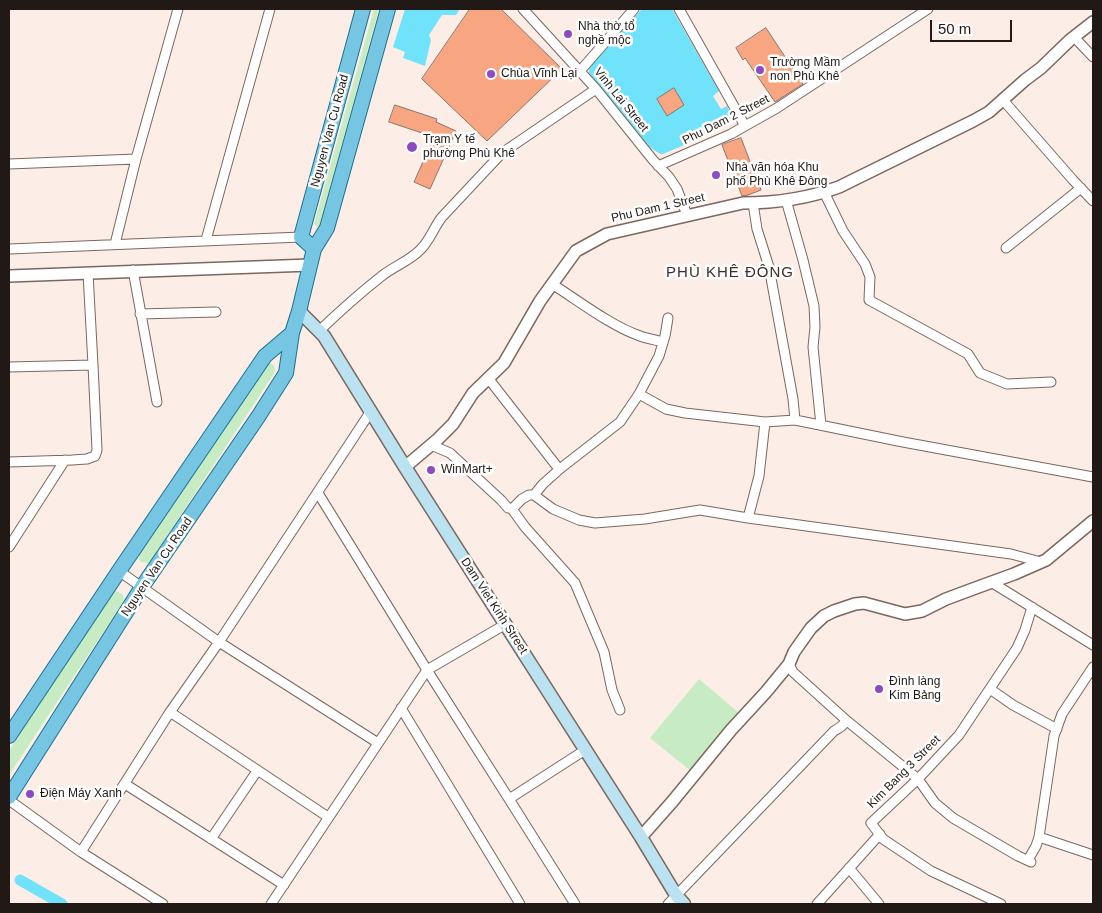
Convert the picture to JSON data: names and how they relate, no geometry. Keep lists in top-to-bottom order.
{
  "streets": {
    "main road": ["Nguyen Van Cu Road", "Dam Viet Kinh Street"],
    "street": [
      "Vinh Lai Street",
      "Phu Dam 2 Street",
      "Phu Dam 1 Street",
      "Kim Bang 3 Street"
    ]
  },
  "crossings": [
    ["Vinh Lai Street", "Phu Dam 2 Street"],
    ["Vinh Lai Street", "Phu Dam 1 Street"],
    ["Nguyen Van Cu Road", "Dam Viet Kinh Street"],
    ["Phu Dam 1 Street", "Dam Viet Kinh Street"]
  ],
  "districts": ["PHÙ KHÊ ĐÔNG"],
  "places": [
    "Nhà thờ tổ nghề mộc",
    "Trường Mầm non Phù Khê",
    "Chùa Vĩnh Lại",
    "Trạm Y tế phường Phù Khê",
    "Nhà văn hóa Khu phố Phù Khê Đông",
    "WinMart+",
    "Đình làng Kim Bảng",
    "Điện Máy Xanh"
  ],
  "scale_bar": "50 m"
}
